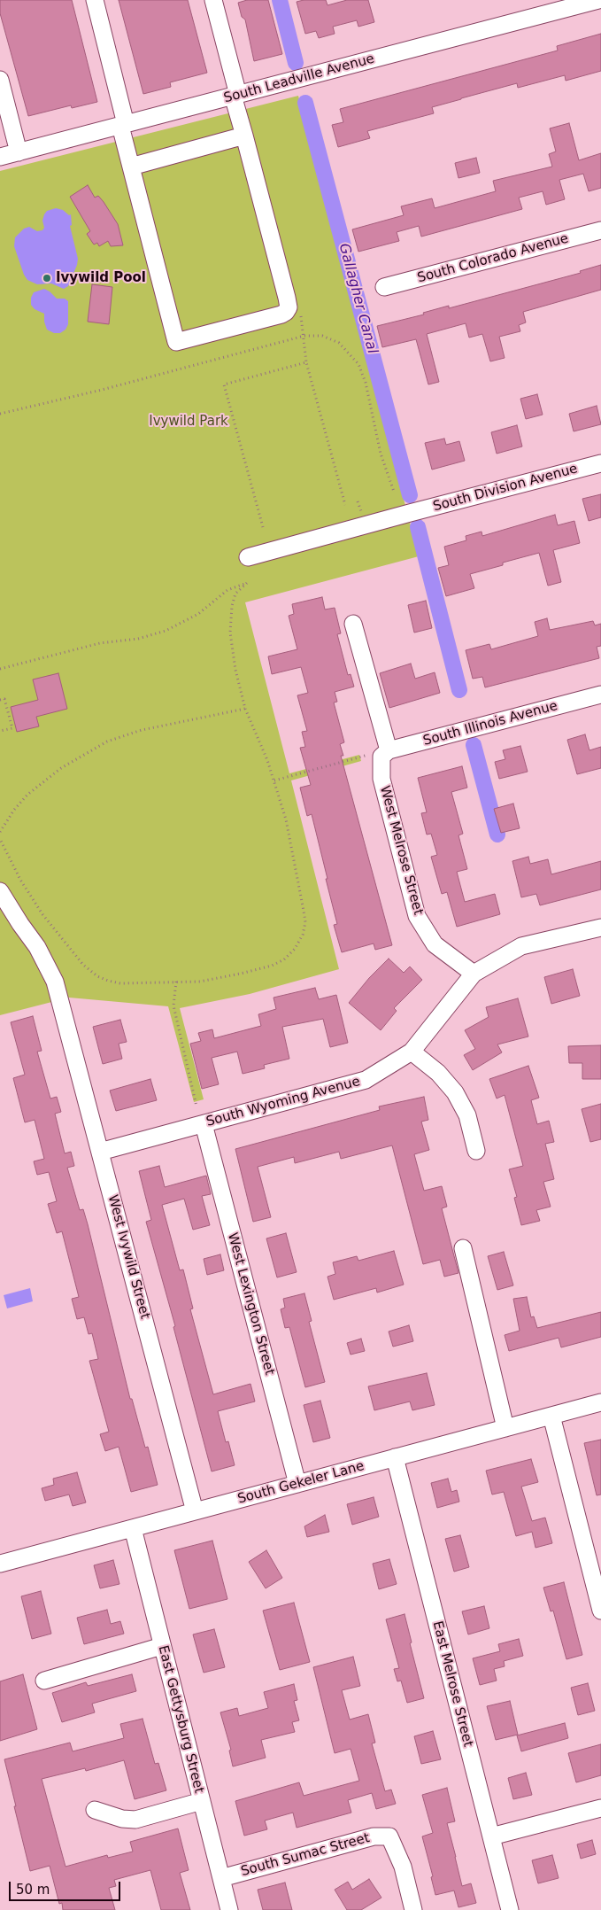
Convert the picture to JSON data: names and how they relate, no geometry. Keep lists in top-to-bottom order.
{
  "streets": {
    "street": [
      "South Leadville Avenue",
      "South Colorado Avenue",
      "South Division Avenue",
      "South Illinois Avenue",
      "West Melrose Street",
      "South Wyoming Avenue",
      "West Ivywild Street",
      "West Lexington Street",
      "South Gekeler Lane",
      "East Melrose Street",
      "East Gettysburg Street",
      "South Sumac Street"
    ]
  },
  "crossings": [
    ["South Illinois Avenue", "West Melrose Street"],
    ["West Melrose Street", "South Wyoming Avenue"],
    ["South Wyoming Avenue", "West Ivywild Street"],
    ["South Wyoming Avenue", "West Lexington Street"],
    ["West Ivywild Street", "South Gekeler Lane"],
    ["West Lexington Street", "South Gekeler Lane"],
    ["South Gekeler Lane", "East Melrose Street"],
    ["South Gekeler Lane", "East Gettysburg Street"],
    ["East Gettysburg Street", "South Sumac Street"]
  ],
  "water": ["Gallagher Canal"],
  "parks": ["Ivywild Park"],
  "places": ["Ivywild Pool"],
  "scale_bar": "50 m"
}
